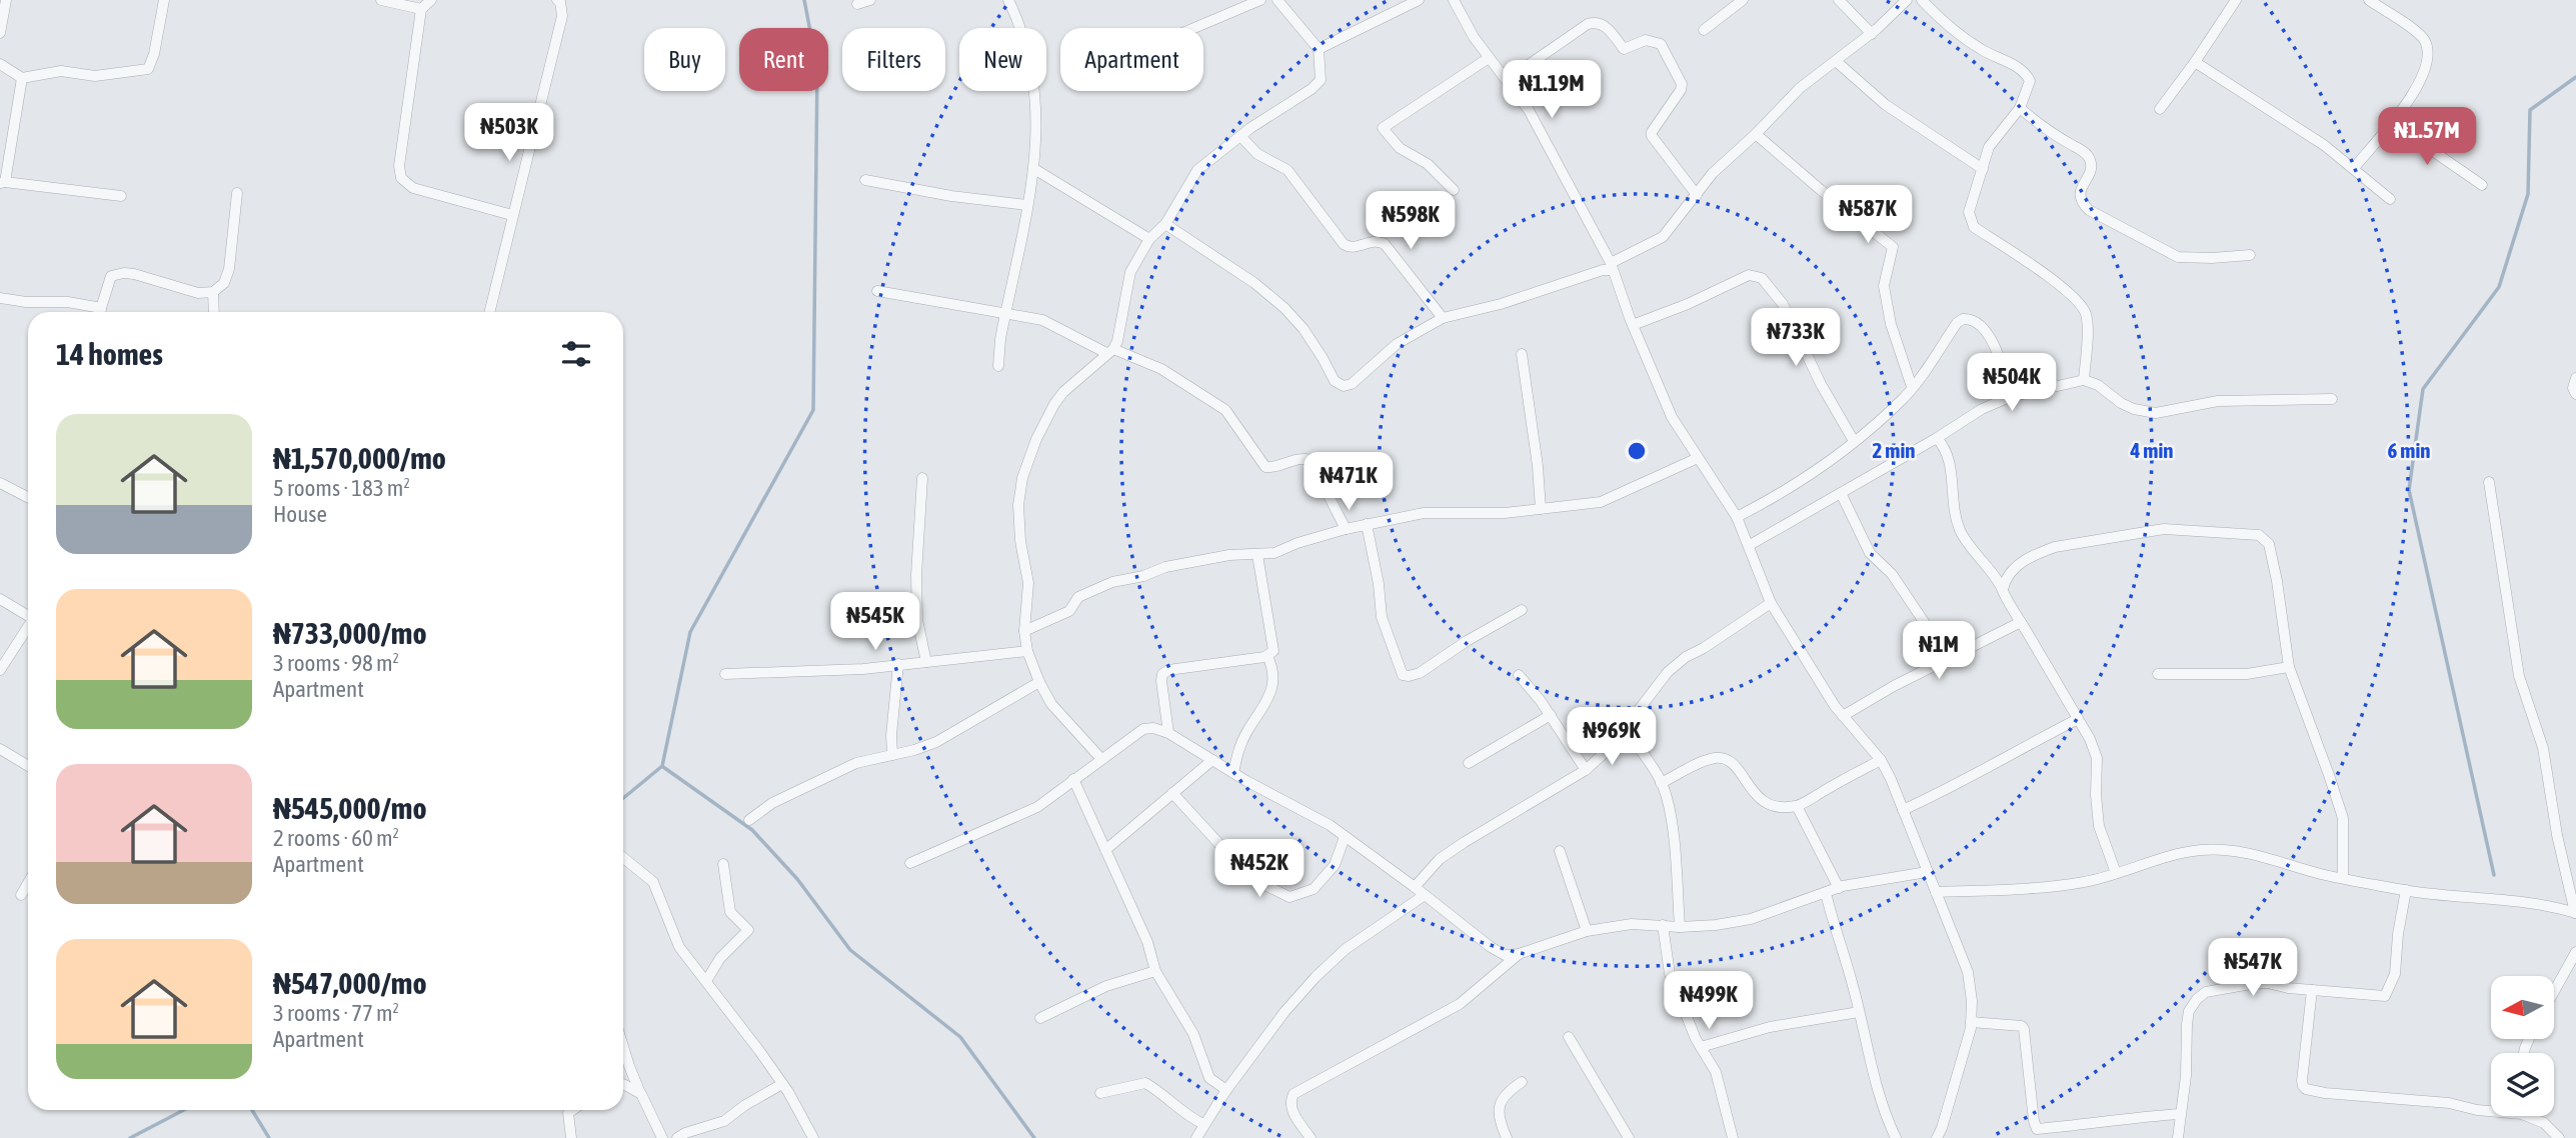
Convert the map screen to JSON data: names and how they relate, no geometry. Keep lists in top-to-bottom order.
{
  "north": "left",
  "page": {
    "chip": [
      "Buy",
      "Rent",
      "Filters",
      "New",
      "Apartment"
    ],
    "price": [
      "₦1.19M",
      "₦503K",
      "₦1.57M",
      "₦587K",
      "₦598K",
      "₦733K",
      "₦504K",
      "₦471K",
      "₦545K",
      "₦1M",
      "₦969K",
      "₦452K",
      "₦547K",
      "₦499K"
    ],
    "heading": "14 homes",
    "list": [
      {
        "name": "₦1,570,000/mo",
        "note": "5 rooms · 183 m² · House"
      },
      {
        "name": "₦733,000/mo",
        "note": "3 rooms · 98 m² · Apartment"
      },
      {
        "name": "₦545,000/mo",
        "note": "2 rooms · 60 m² · Apartment"
      },
      {
        "name": "₦547,000/mo",
        "note": "3 rooms · 77 m² · Apartment"
      }
    ]
  },
  "rings": ["2 min", "4 min", "6 min"]
}
